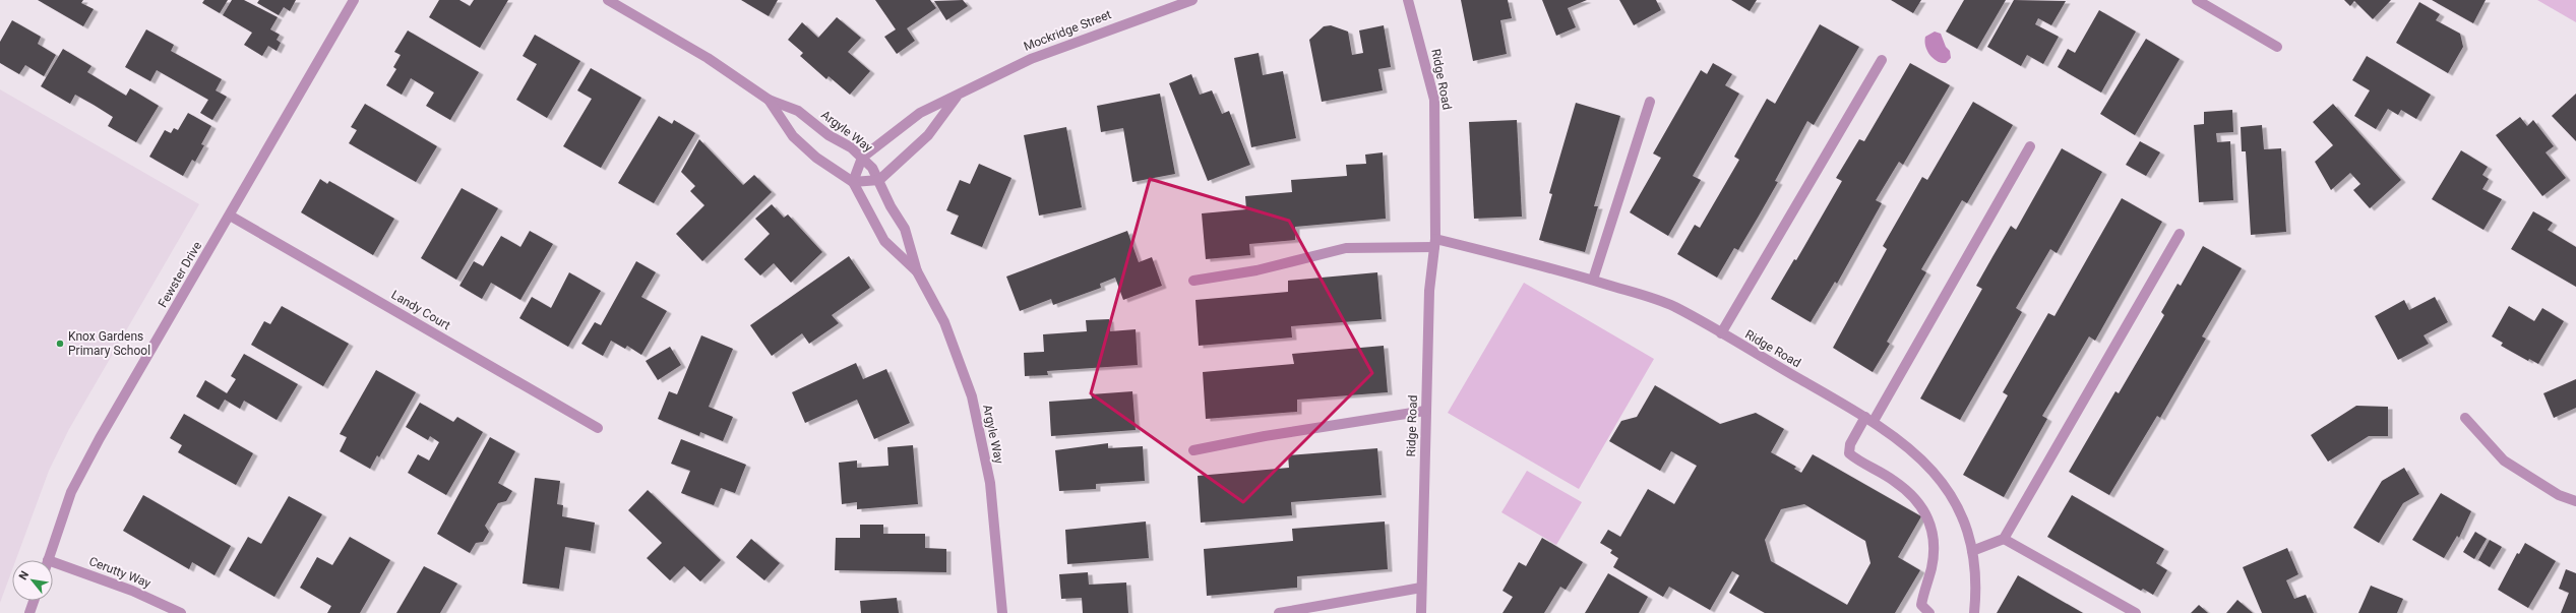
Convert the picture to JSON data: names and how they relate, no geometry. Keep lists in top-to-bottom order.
{
  "streets": {
    "street": [
      "Mockridge Street",
      "Ridge Road",
      "Argyle Way",
      "Fewster Drive",
      "Landy Court",
      "Cerutty Way"
    ]
  },
  "crossings": [
    ["Mockridge Street", "Argyle Way"],
    ["Fewster Drive", "Landy Court"]
  ],
  "places": ["Knox Gardens Primary School"],
  "north": "top left"
}
